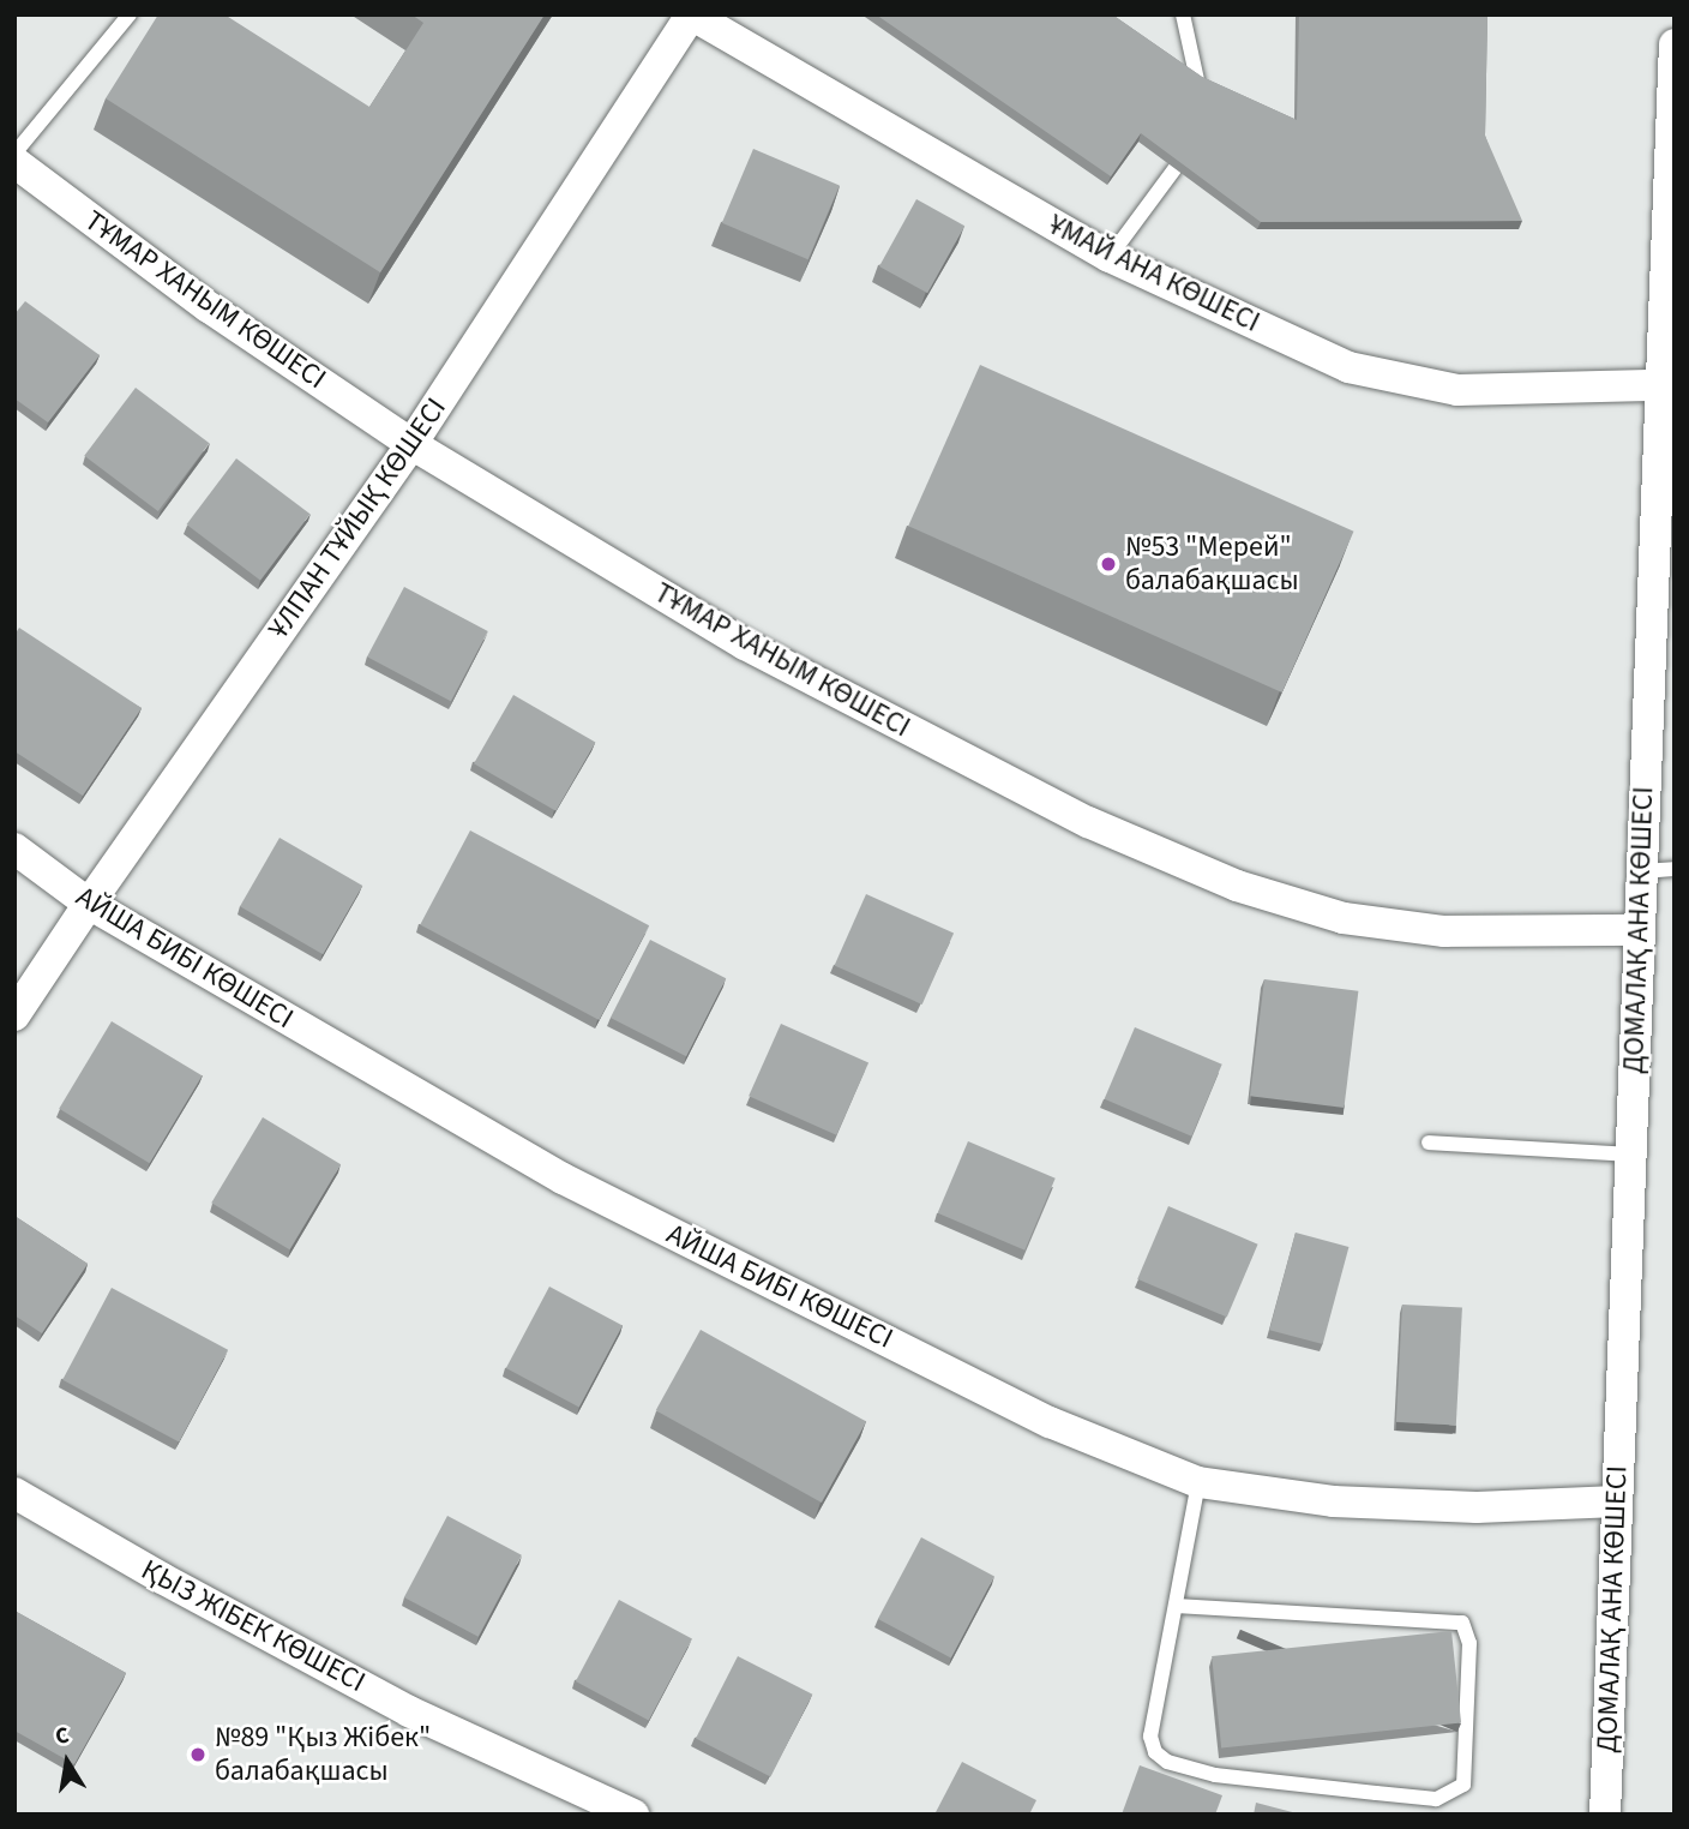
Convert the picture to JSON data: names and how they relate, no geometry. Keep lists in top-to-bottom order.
{
  "streets": {
    "street": [
      "ҰМАЙ АНА КӨШЕСІ",
      "ТҰМАР ХАНЫМ КӨШЕСІ",
      "ҰЛПАН ТҰЙЫҚ КӨШЕСІ",
      "ДОМАЛАҚ АНА КӨШЕСІ",
      "АЙША БИБІ КӨШЕСІ",
      "ҚЫЗ ЖІБЕК КӨШЕСІ"
    ]
  },
  "crossings": [
    ["ҰМАЙ АНА КӨШЕСІ", "ҰЛПАН ТҰЙЫҚ КӨШЕСІ"],
    ["ҰМАЙ АНА КӨШЕСІ", "ДОМАЛАҚ АНА КӨШЕСІ"],
    ["ТҰМАР ХАНЫМ КӨШЕСІ", "ҰЛПАН ТҰЙЫҚ КӨШЕСІ"],
    ["ТҰМАР ХАНЫМ КӨШЕСІ", "ДОМАЛАҚ АНА КӨШЕСІ"],
    ["ҰЛПАН ТҰЙЫҚ КӨШЕСІ", "АЙША БИБІ КӨШЕСІ"],
    ["ДОМАЛАҚ АНА КӨШЕСІ", "АЙША БИБІ КӨШЕСІ"]
  ],
  "places": ["№53 \"Мерей\" балабақшасы", "№89 \"Қыз Жібек\" балабақшасы"],
  "north": "top"
}
